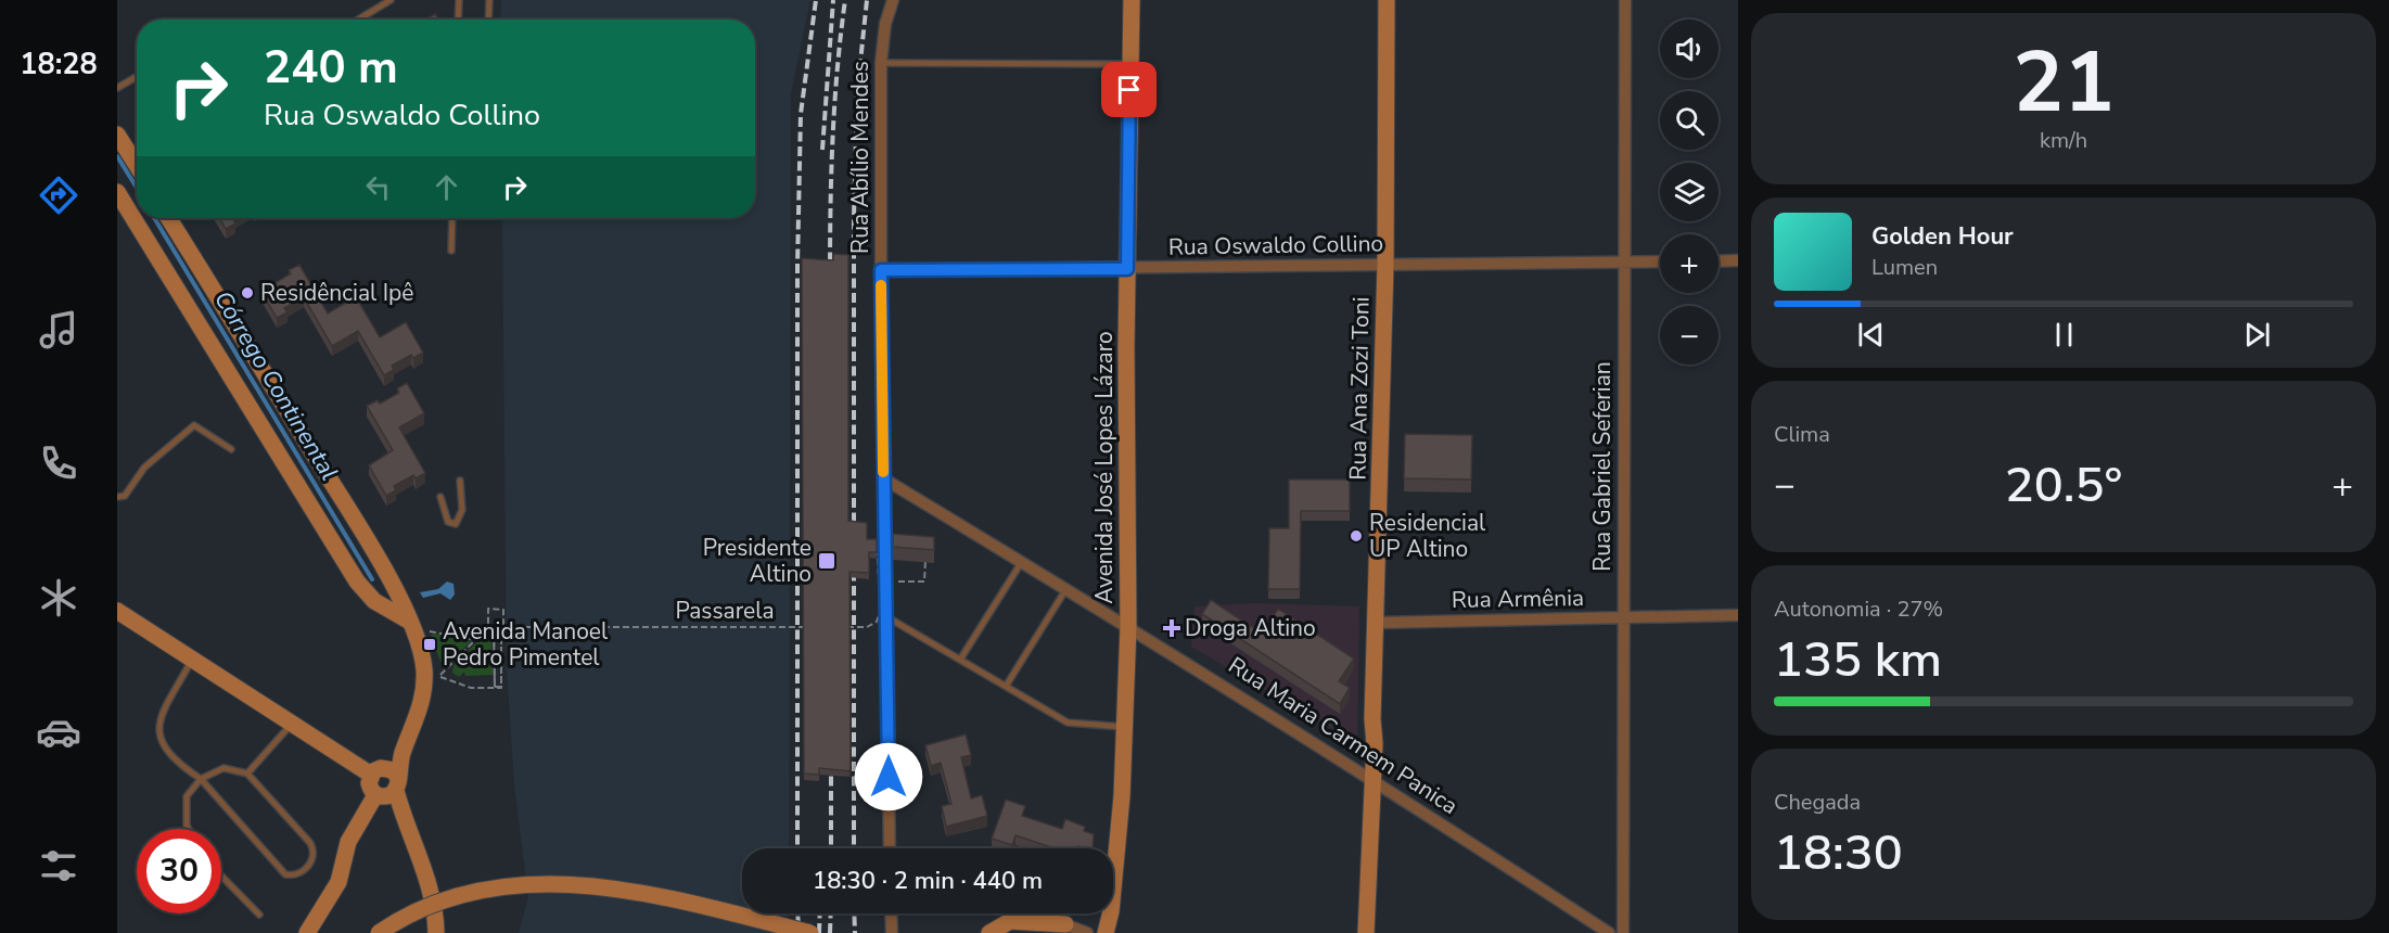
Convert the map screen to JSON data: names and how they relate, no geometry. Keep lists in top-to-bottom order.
{
  "streets": {
    "street": [
      "Rua Abílio Mendes",
      "Rua Oswaldo Collino",
      "Rua Ana Zozi Toni",
      "Rua Gabriel Seferian",
      "Avenida José Lopes Lázaro",
      "Rua Armênia",
      "Rua Maria Carmem Panica"
    ],
    "path": ["Passarela"]
  },
  "crossings": [
    ["Rua Abílio Mendes", "Rua Oswaldo Collino"],
    ["Rua Abílio Mendes", "Rua Maria Carmem Panica"],
    ["Rua Oswaldo Collino", "Rua Ana Zozi Toni"],
    ["Rua Oswaldo Collino", "Rua Gabriel Seferian"],
    ["Rua Oswaldo Collino", "Avenida José Lopes Lázaro"],
    ["Rua Ana Zozi Toni", "Rua Armênia"],
    ["Rua Ana Zozi Toni", "Rua Maria Carmem Panica"],
    ["Rua Gabriel Seferian", "Rua Armênia"],
    ["Avenida José Lopes Lázaro", "Rua Maria Carmem Panica"]
  ],
  "water": ["Córrego Continental"],
  "places": {
    "other": ["Residêncial Ipê", "Residencial UP Altino"],
    "transit": ["Presidente Altino", "Avenida Manoel Pedro Pimentel"],
    "health": ["Droga Altino"]
  },
  "page": {
    "tabs": "18:28",
    "tile": [
      ["21", "km/h"],
      "Clima",
      ["Autonomia · 27%", "135 km"],
      ["Chegada", "18:30"]
    ],
    "map_buttons": ["+", "−"],
    "turn": ["240 m", "Rua Oswaldo Collino"],
    "song": ["Golden Hour", "Lumen"],
    "heat": ["−", "20.5°", "+"],
    "limit": "30",
    "trip": "18:30 · 2 min · 440 m"
  }
}
